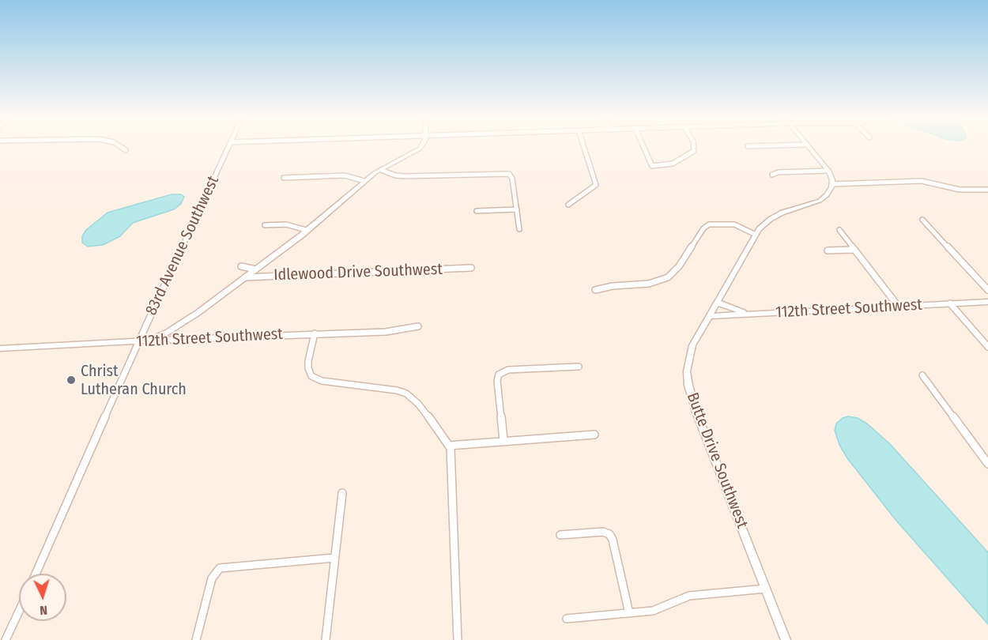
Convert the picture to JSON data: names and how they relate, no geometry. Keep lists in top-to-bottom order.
{
  "streets": {
    "street": [
      "83rd Avenue Southwest",
      "Idlewood Drive Southwest",
      "112th Street Southwest",
      "Butte Drive Southwest"
    ]
  },
  "crossings": [
    ["83rd Avenue Southwest", "112th Street Southwest"],
    ["112th Street Southwest", "Butte Drive Southwest"]
  ],
  "places": ["Christ Lutheran Church"],
  "north": "bottom"
}
